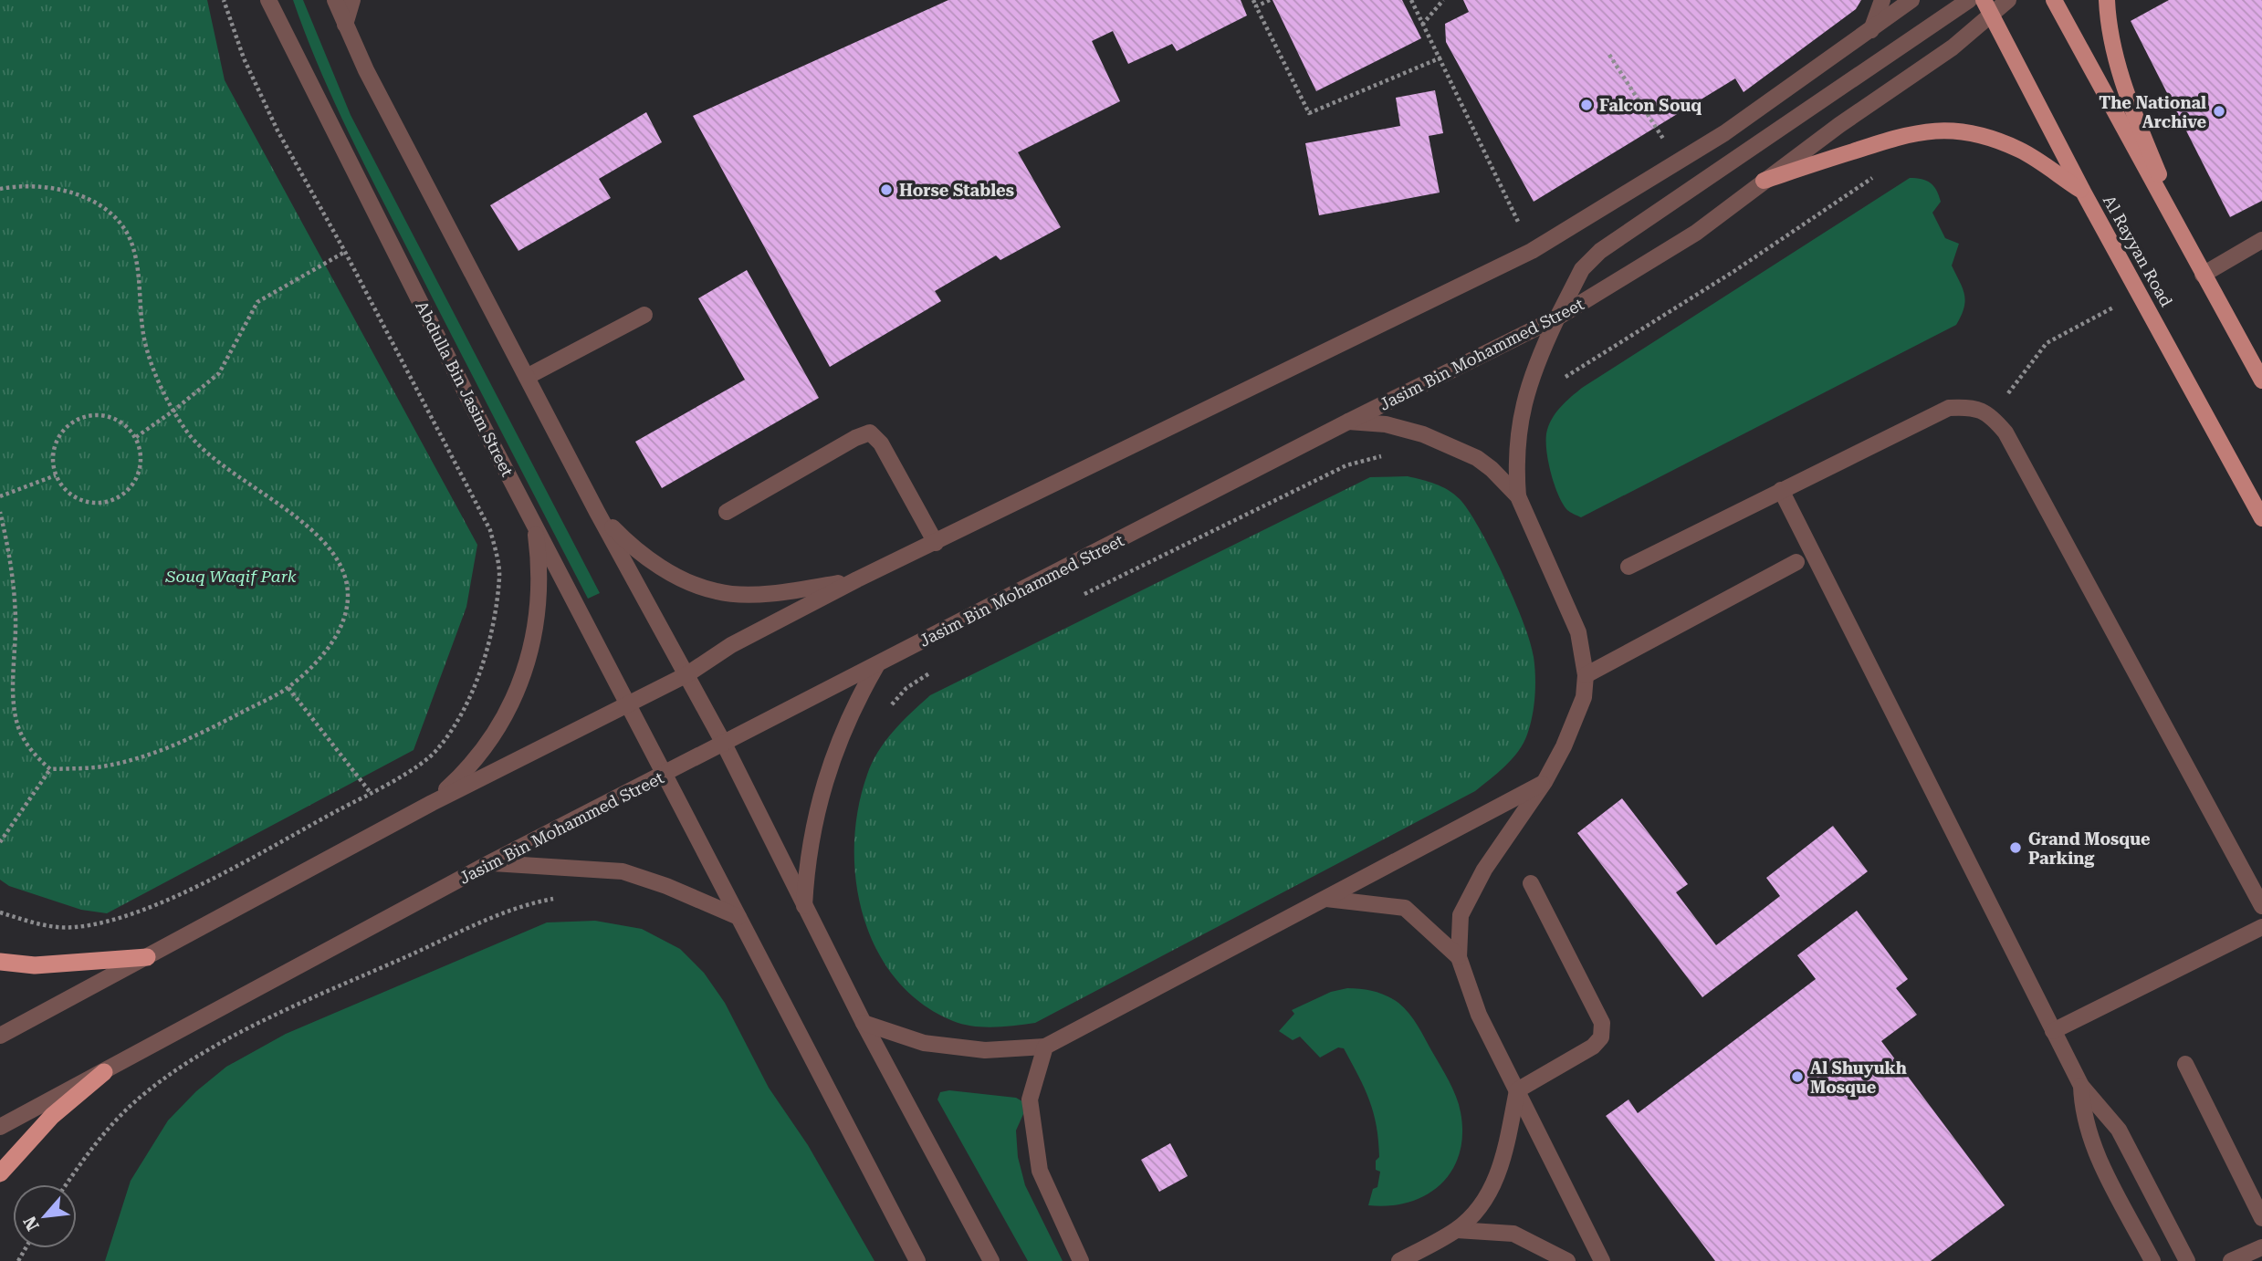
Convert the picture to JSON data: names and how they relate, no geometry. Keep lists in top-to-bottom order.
{
  "streets": {
    "main road": ["Al Rayyan Road"],
    "street": ["Jasim Bin Mohammed Street", "Abdulla Bin Jasim Street"]
  },
  "crossings": [
    ["Al Rayyan Road", "Jasim Bin Mohammed Street"],
    ["Jasim Bin Mohammed Street", "Abdulla Bin Jasim Street"]
  ],
  "parks": ["Souq Waqif Park"],
  "places": [
    "Falcon Souq",
    "The National Archive",
    "Horse Stables",
    "Grand Mosque Parking",
    "Al Shuyukh Mosque"
  ],
  "north": "bottom left"
}
